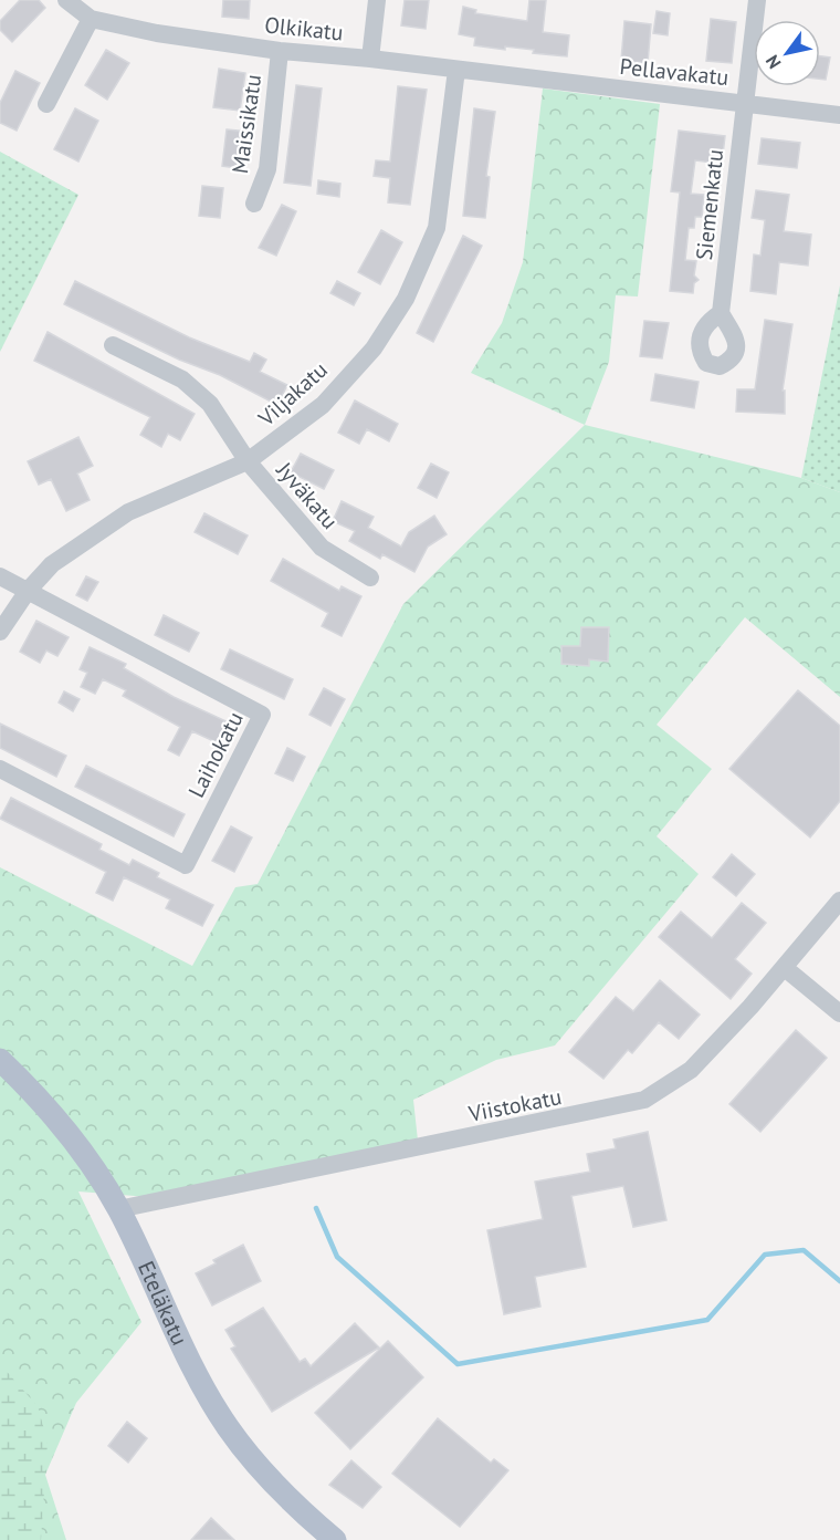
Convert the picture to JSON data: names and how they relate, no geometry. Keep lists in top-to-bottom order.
{
  "streets": {
    "main road": ["Eteläkatu"],
    "street": [
      "Olkikatu",
      "Pellavakatu",
      "Maissikatu",
      "Siemenkatu",
      "Viljakatu",
      "Jyväkatu",
      "Laihokatu",
      "Viistokatu"
    ]
  },
  "crossings": [
    ["Olkikatu", "Pellavakatu"],
    ["Olkikatu", "Maissikatu"],
    ["Olkikatu", "Viljakatu"],
    ["Pellavakatu", "Siemenkatu"],
    ["Viljakatu", "Jyväkatu"],
    ["Viljakatu", "Laihokatu"],
    ["Viistokatu", "Eteläkatu"]
  ],
  "north": "bottom left"
}
